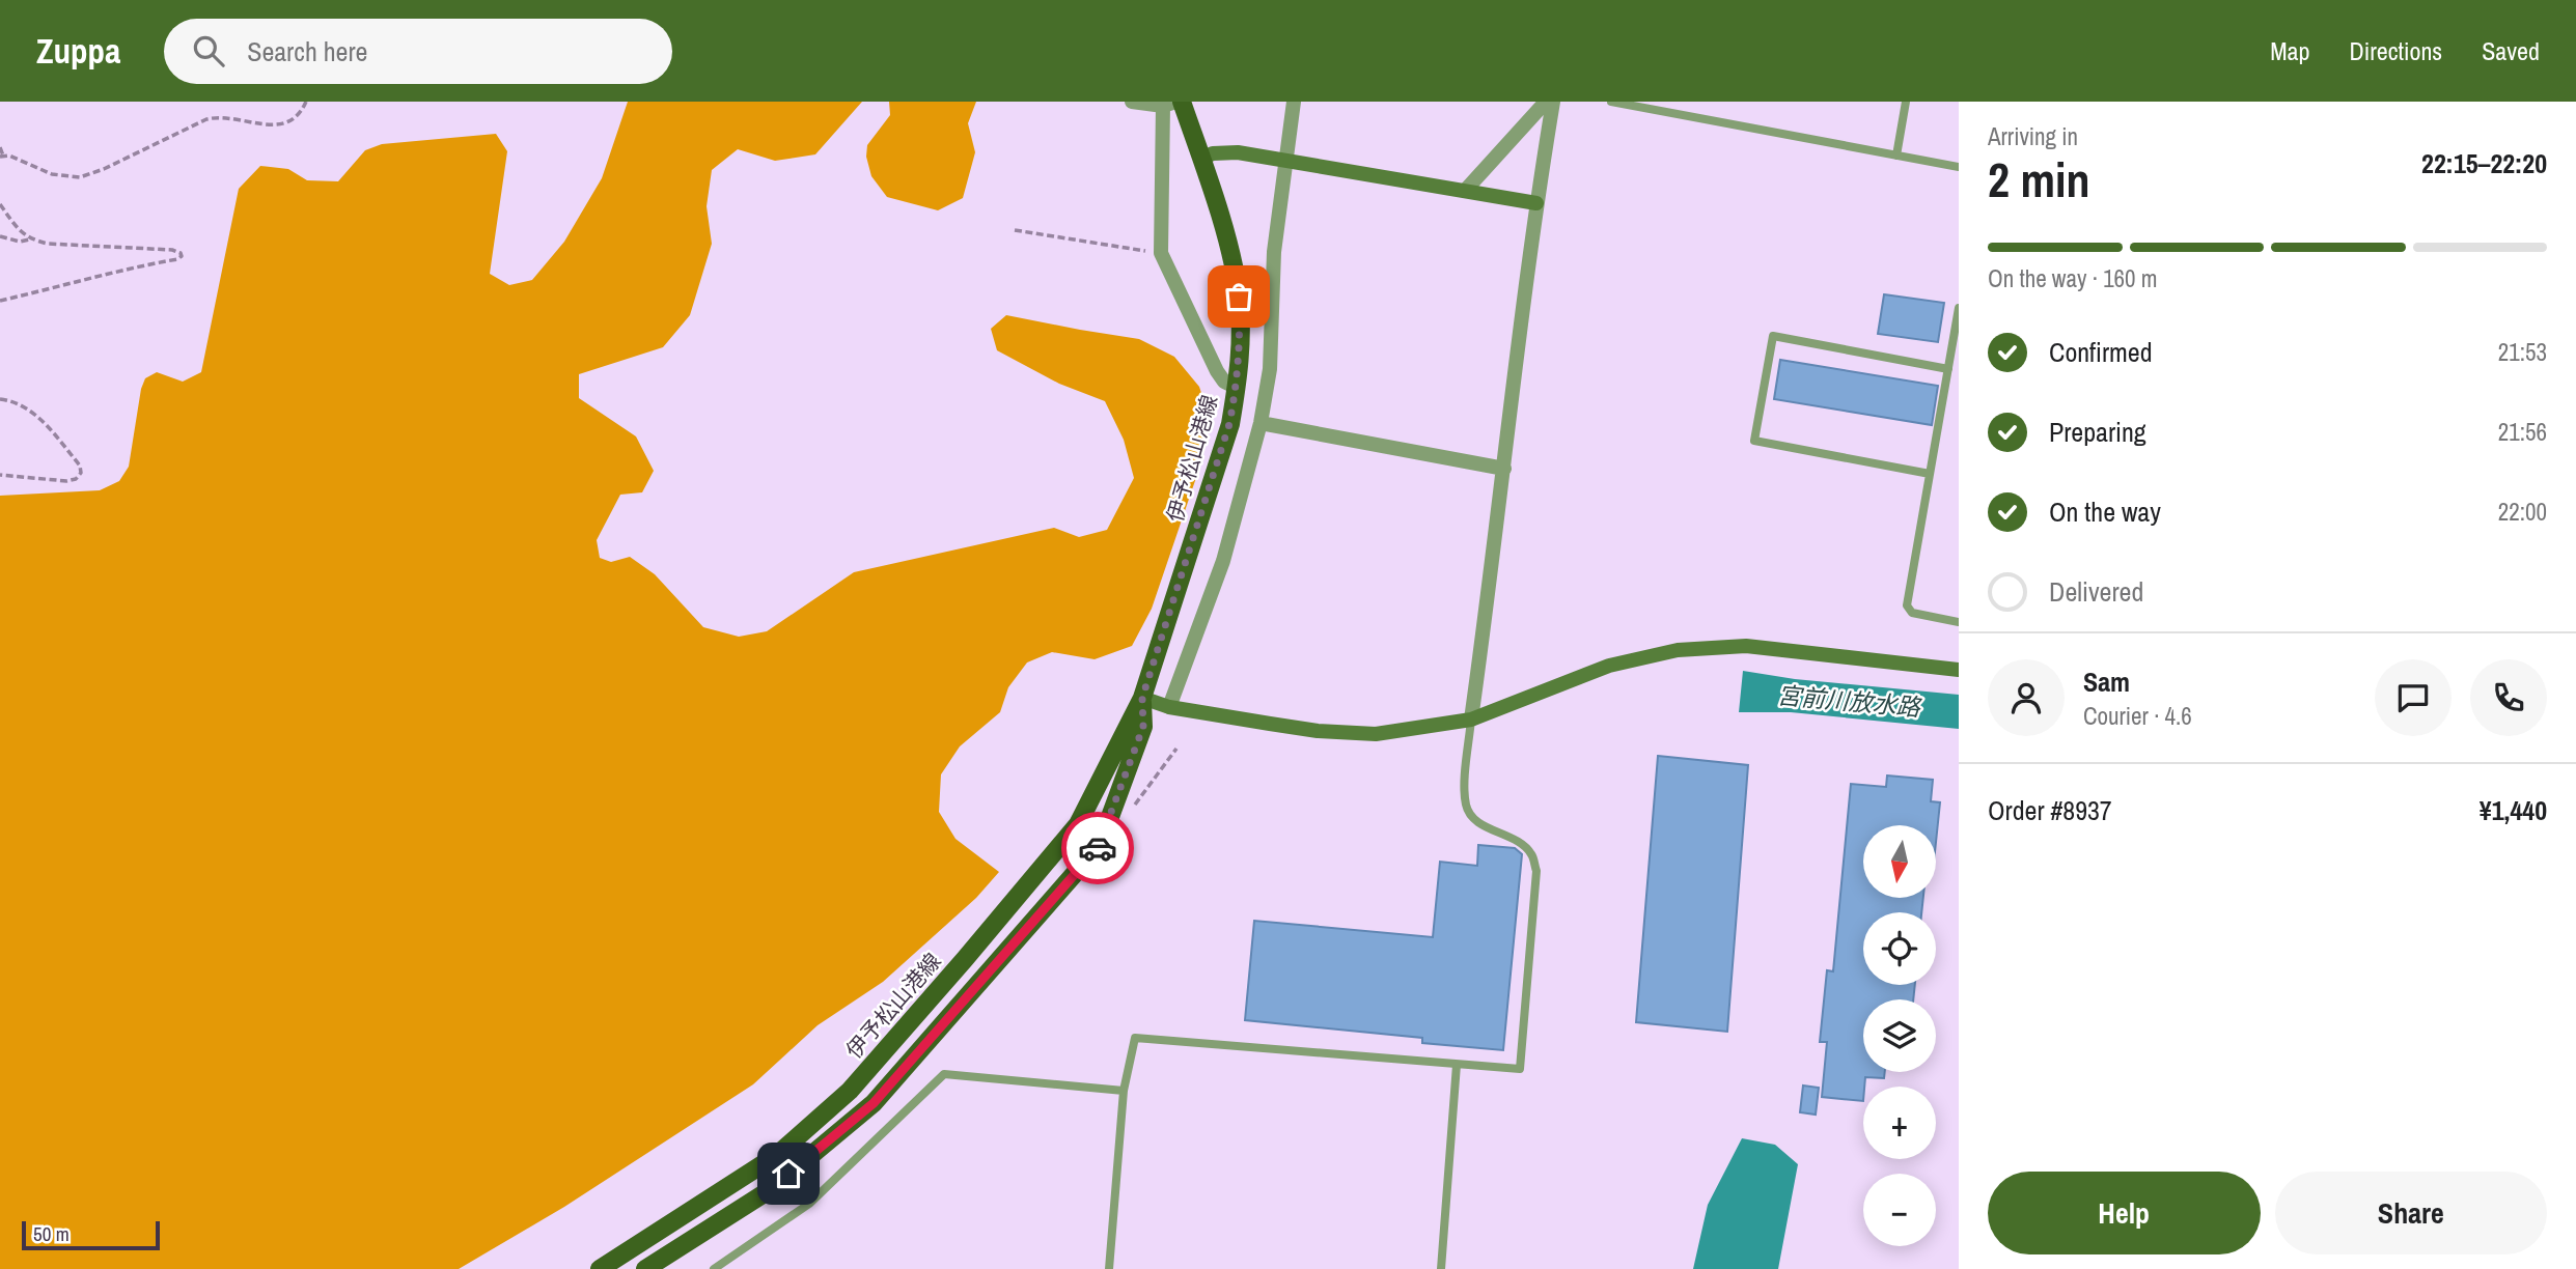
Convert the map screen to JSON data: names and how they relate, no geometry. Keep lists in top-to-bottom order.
{
  "streets": {
    "main road": ["伊予松山港線"]
  },
  "water": ["宮前川放水路"],
  "scale_bar": "50 m",
  "north": "bottom",
  "page": {
    "header": "Zuppa",
    "search": "Search here",
    "nav": ["Map", "Directions", "Saved"],
    "heading": ["2 min", "Arriving in", "22:15–22:20"],
    "panel": [
      "Sam",
      "Courier · 4.6",
      "Order #8937",
      "¥1,440"
    ],
    "bar": "On the way · 160 m",
    "list": [
      ["Confirmed", "21:53"],
      ["Preparing", "21:56"],
      ["On the way", "22:00"],
      "Delivered"
    ],
    "map_buttons": ["+", "−"],
    "buttons": ["Help", "Share"],
    "scale": "50 m"
  }
}
